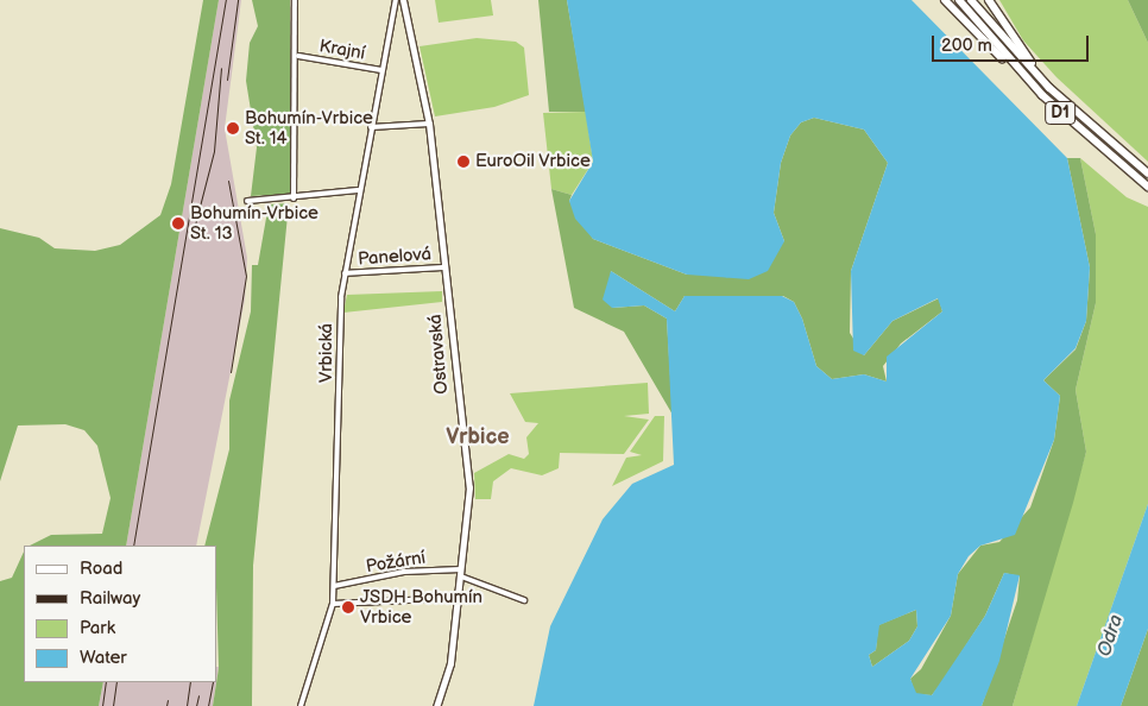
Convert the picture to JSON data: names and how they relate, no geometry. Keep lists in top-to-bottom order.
{
  "streets": {
    "highway": ["D1"],
    "main road": ["Ostravská"],
    "street": [
      "Krajní",
      "Panelová",
      "Vrbická",
      "Požární"
    ]
  },
  "crossings": [
    ["Krajní", "Vrbická"],
    ["Panelová", "Vrbická"],
    ["Panelová", "Ostravská"],
    ["Vrbická", "Požární"],
    ["Ostravská", "Požární"]
  ],
  "districts": ["Vrbice"],
  "water": ["Odra"],
  "places": [
    "Bohumín-Vrbice St. 14",
    "EuroOil Vrbice",
    "Bohumín-Vrbice St. 13",
    "JSDH Bohumín Vrbice"
  ],
  "legend": [
    "Road",
    "Railway",
    "Park",
    "Water"
  ],
  "scale_bar": "200 m"
}
